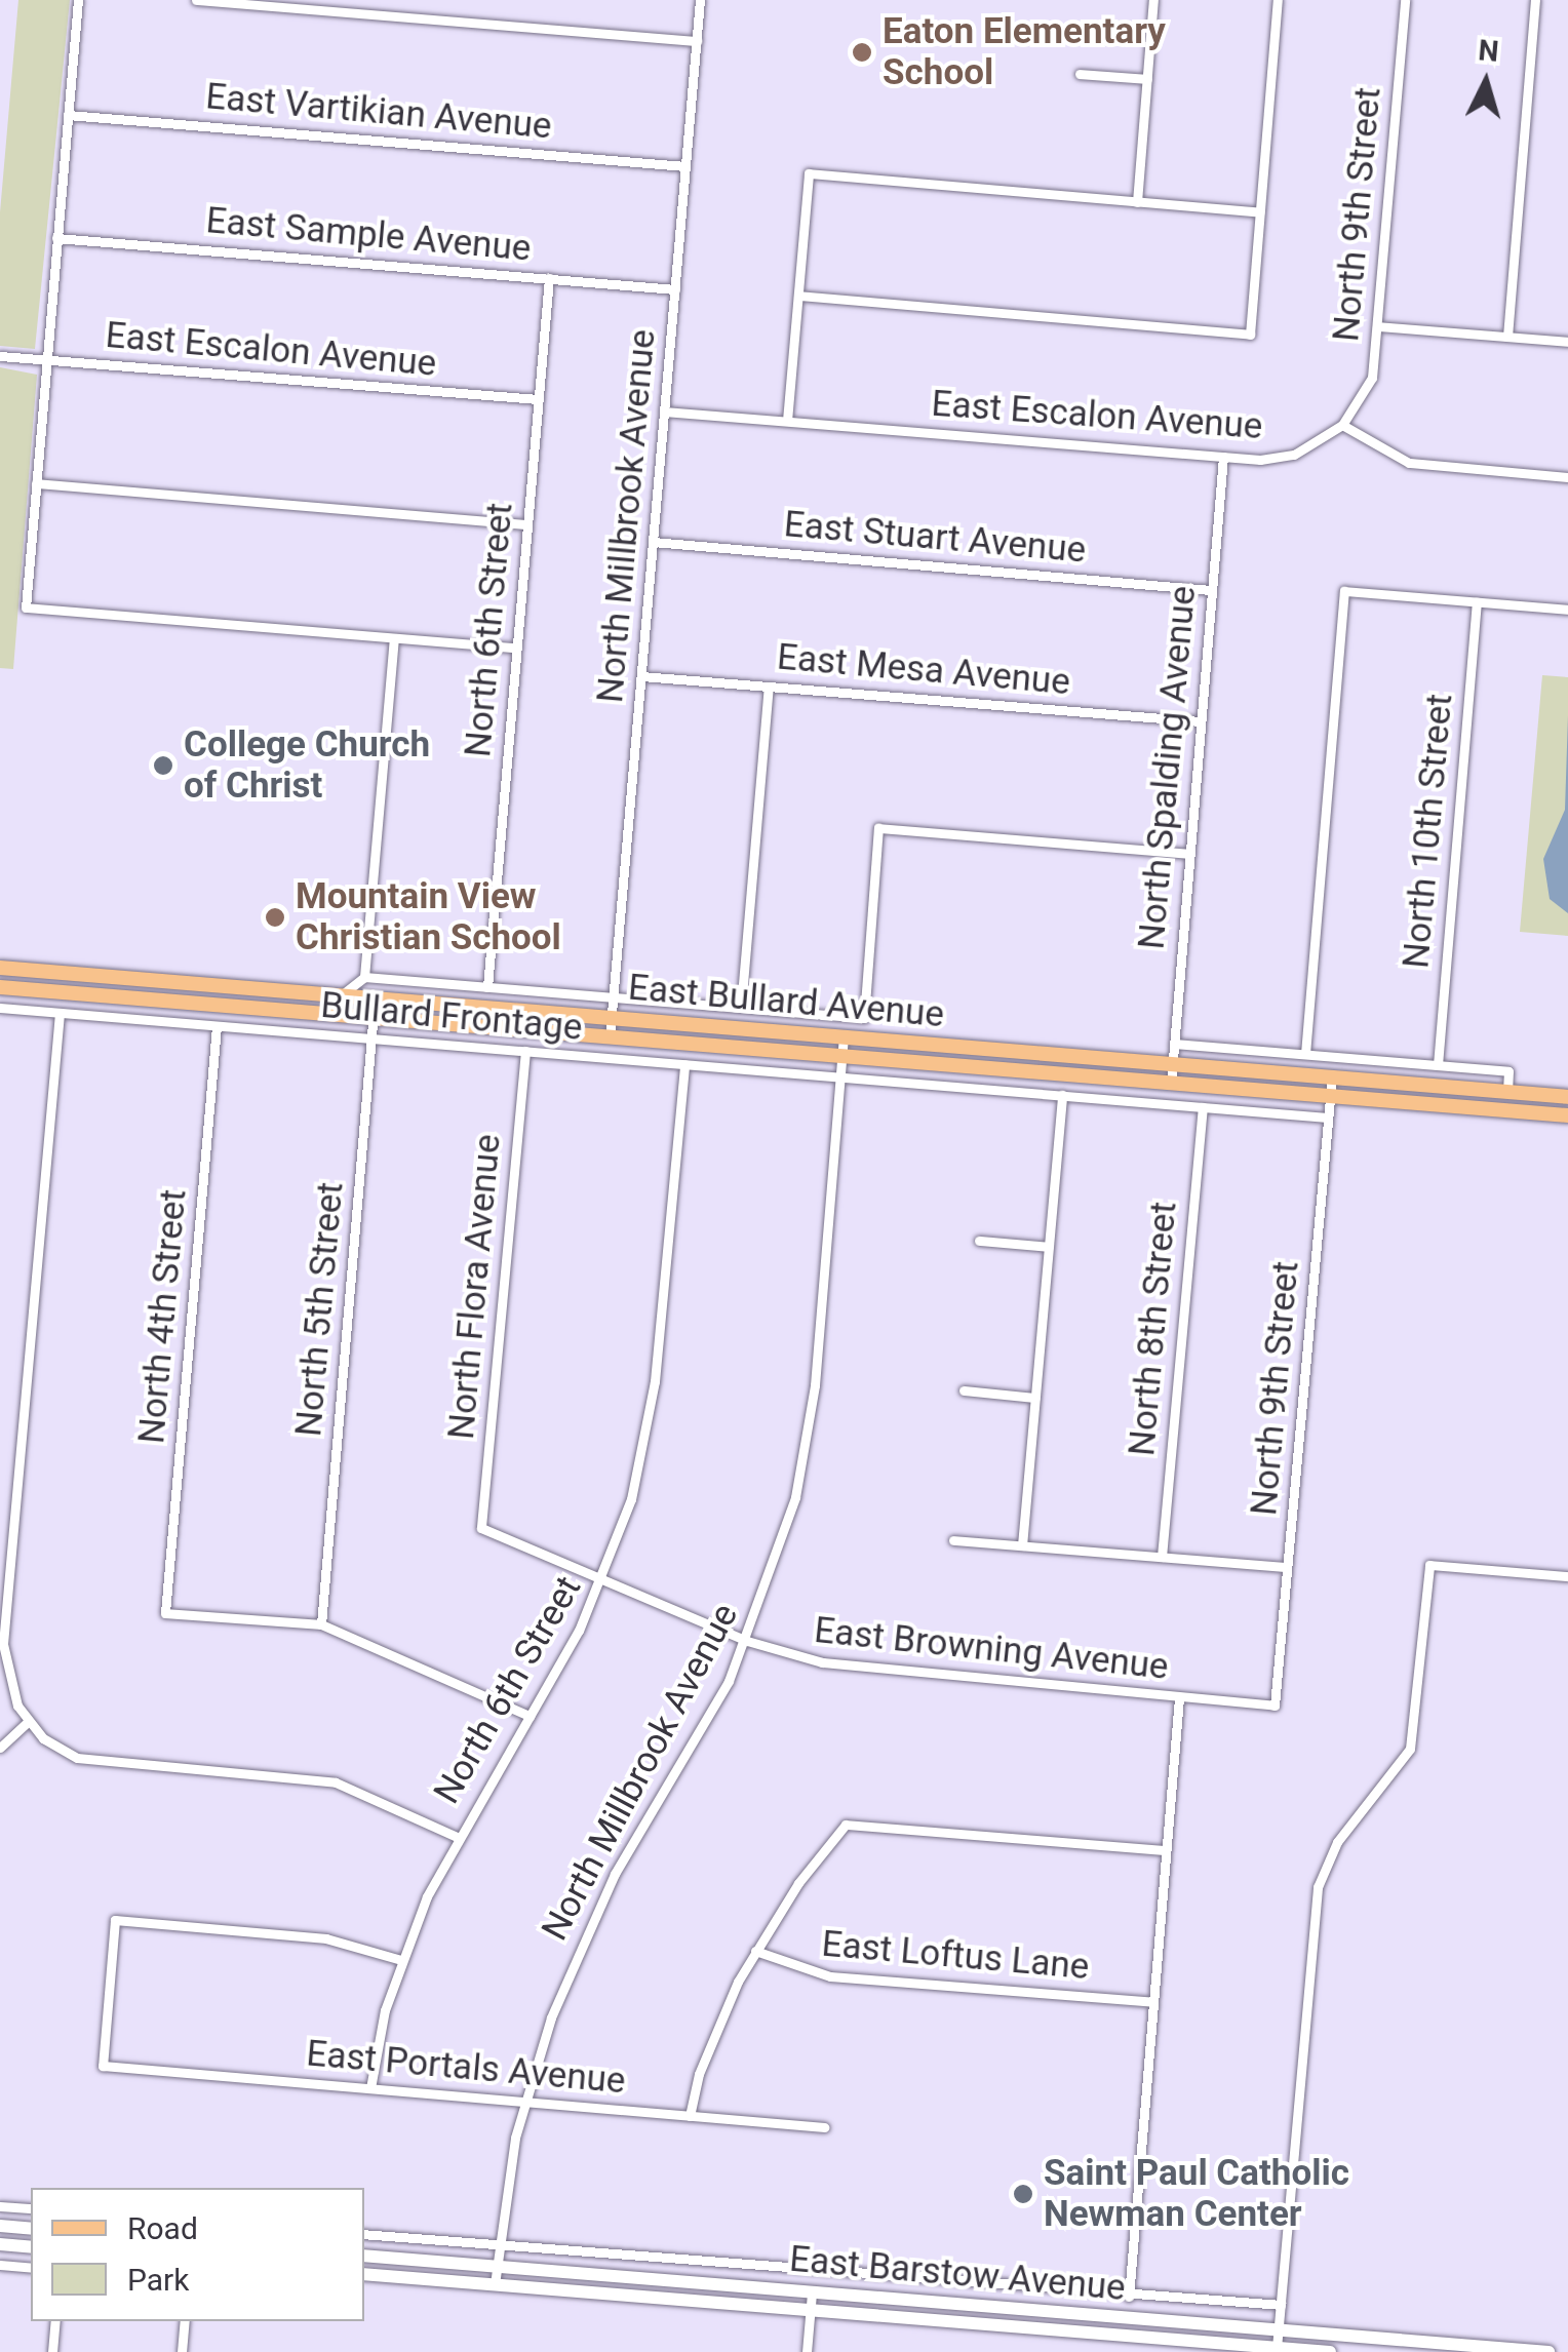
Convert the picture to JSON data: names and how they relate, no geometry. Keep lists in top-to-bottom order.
{
  "streets": {
    "main road": ["East Bullard Avenue", "East Barstow Avenue"],
    "street": [
      "East Vartikian Avenue",
      "North 9th Street",
      "East Sample Avenue",
      "East Escalon Avenue",
      "North Millbrook Avenue",
      "East Stuart Avenue",
      "North 6th Street",
      "East Mesa Avenue",
      "North Spalding Avenue",
      "North 10th Street",
      "Bullard Frontage",
      "North Flora Avenue",
      "North 5th Street",
      "North 4th Street",
      "North 8th Street",
      "East Browning Avenue",
      "East Loftus Lane",
      "East Portals Avenue"
    ]
  },
  "crossings": [
    ["East Vartikian Avenue", "North Millbrook Avenue"],
    ["North 9th Street", "East Escalon Avenue"],
    ["North 9th Street", "East Bullard Avenue"],
    ["North 9th Street", "Bullard Frontage"],
    ["North 9th Street", "East Browning Avenue"],
    ["East Sample Avenue", "North Millbrook Avenue"],
    ["East Sample Avenue", "North 6th Street"],
    ["East Escalon Avenue", "North Millbrook Avenue"],
    ["East Escalon Avenue", "North 6th Street"],
    ["East Escalon Avenue", "North Spalding Avenue"],
    ["North Millbrook Avenue", "East Stuart Avenue"],
    ["North Millbrook Avenue", "East Mesa Avenue"],
    ["North Millbrook Avenue", "East Bullard Avenue"],
    ["North Millbrook Avenue", "Bullard Frontage"],
    ["North Millbrook Avenue", "East Browning Avenue"],
    ["North Millbrook Avenue", "East Portals Avenue"],
    ["North Millbrook Avenue", "East Barstow Avenue"],
    ["East Stuart Avenue", "North Spalding Avenue"],
    ["North 6th Street", "Bullard Frontage"],
    ["North 6th Street", "East Browning Avenue"],
    ["North 6th Street", "East Portals Avenue"],
    ["East Mesa Avenue", "North Spalding Avenue"],
    ["North Spalding Avenue", "East Bullard Avenue"],
    ["East Bullard Avenue", "North 5th Street"],
    ["Bullard Frontage", "North Flora Avenue"],
    ["Bullard Frontage", "North 5th Street"],
    ["Bullard Frontage", "North 4th Street"],
    ["Bullard Frontage", "North 8th Street"],
    ["North Flora Avenue", "East Browning Avenue"],
    ["North 5th Street", "North 4th Street"]
  ],
  "places": [
    "Eaton Elementary School",
    "College Church of Christ",
    "Mountain View Christian School",
    "Saint Paul Catholic Newman Center"
  ],
  "legend": ["Road", "Park"],
  "north": "top"
}
